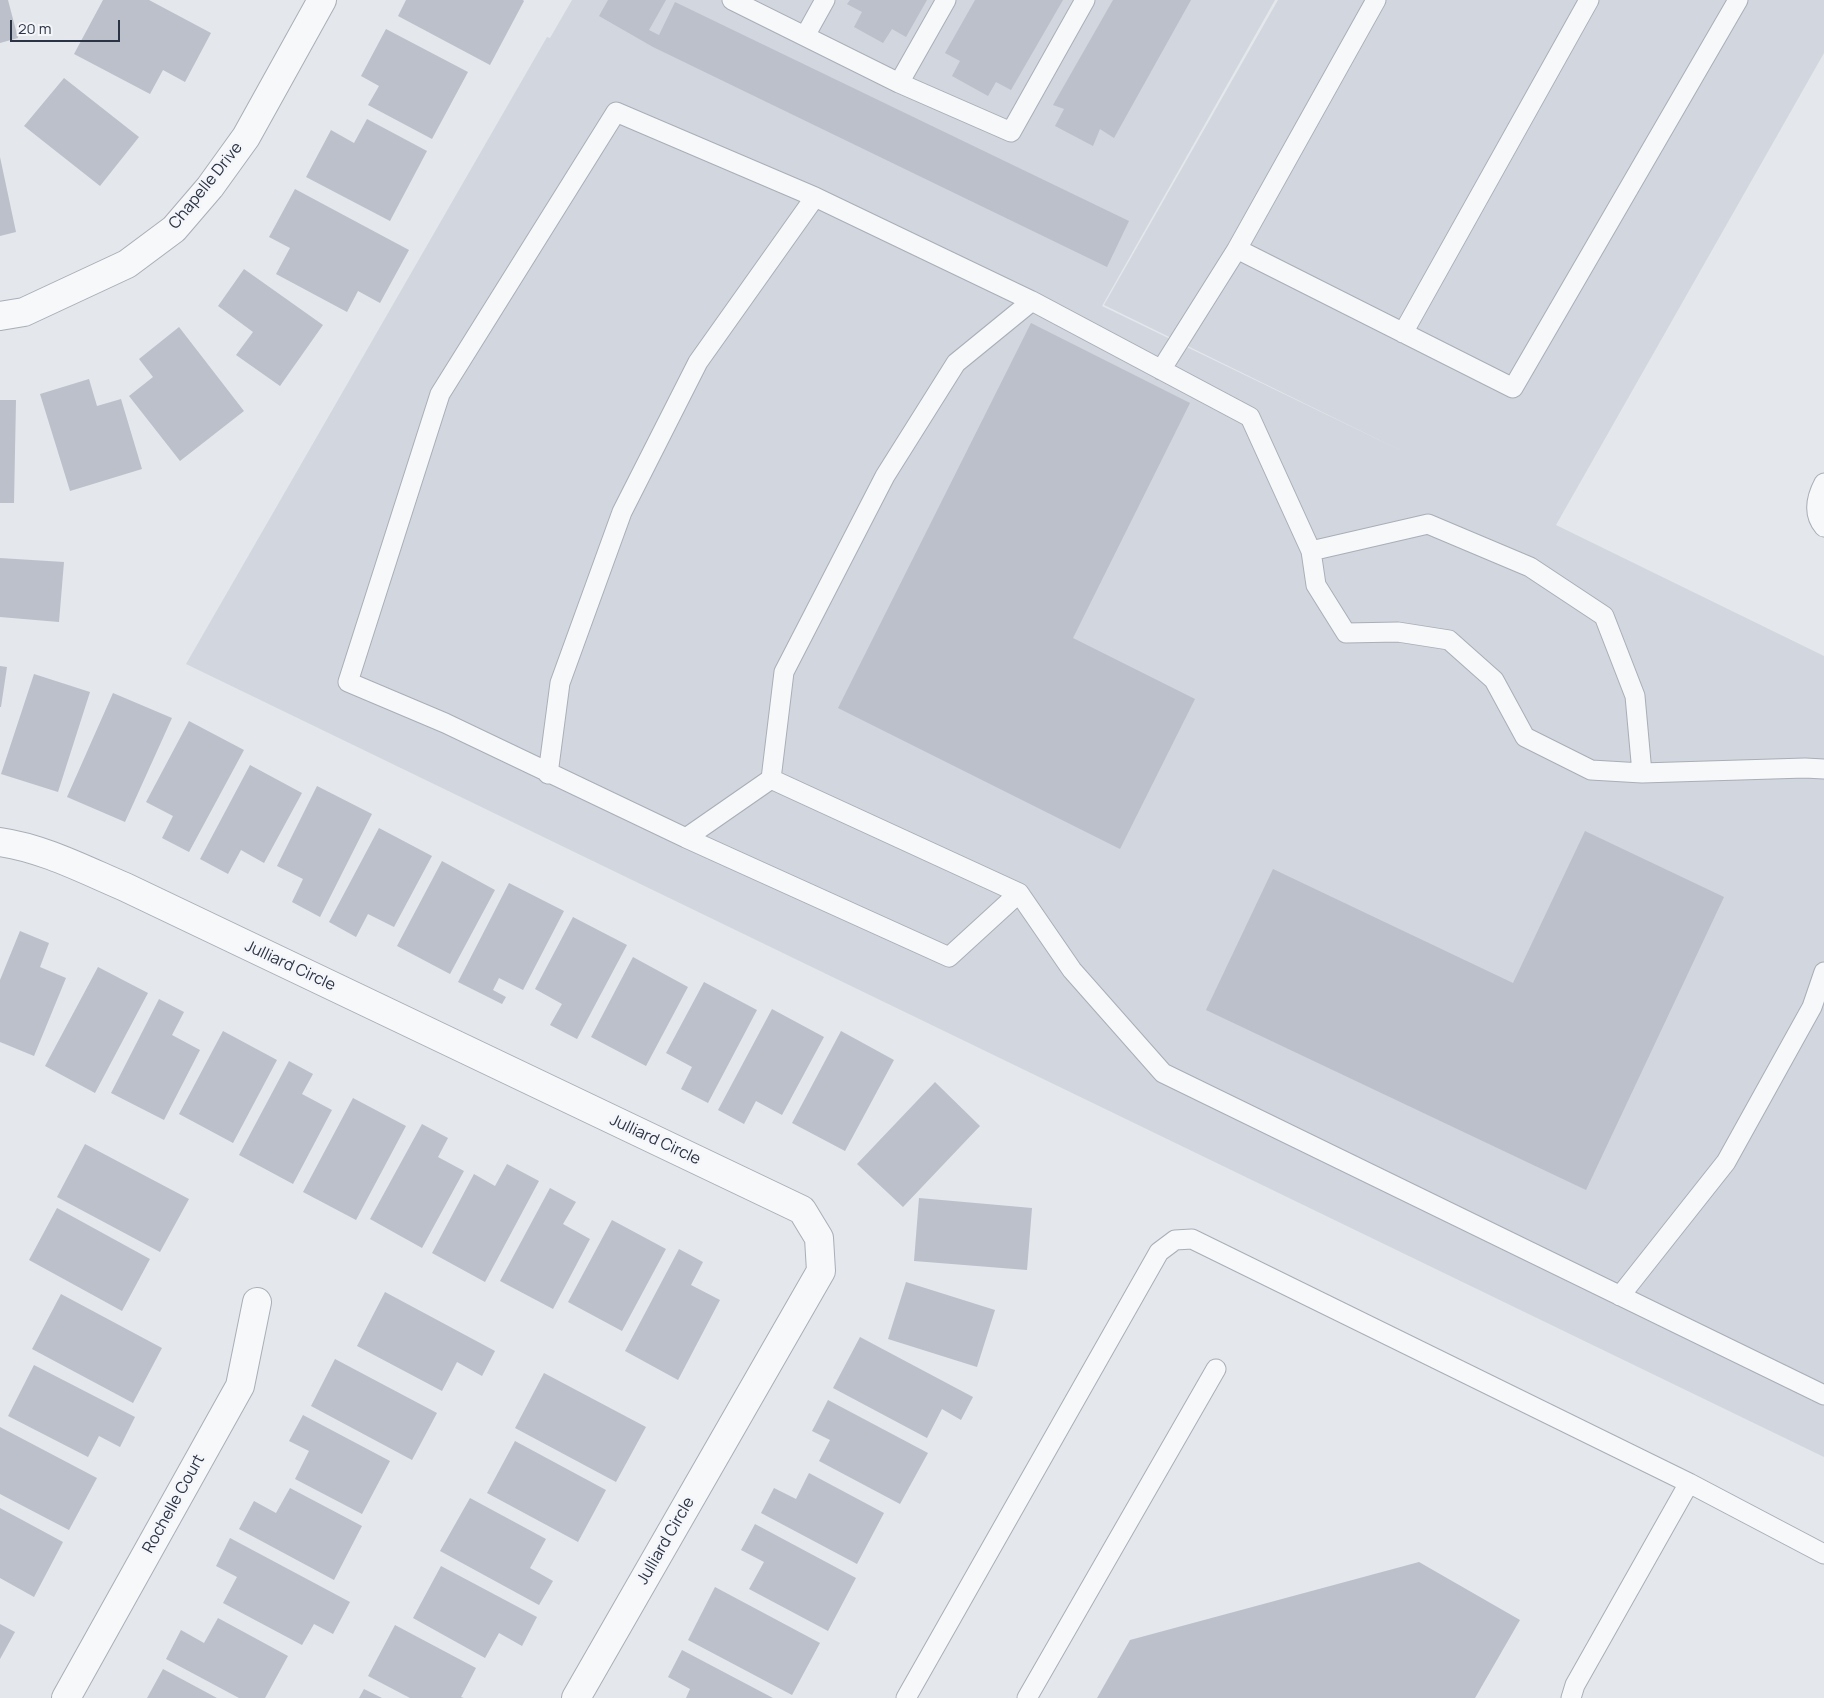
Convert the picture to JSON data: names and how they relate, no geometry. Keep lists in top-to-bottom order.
{
  "streets": {
    "street": ["Chapelle Drive", "Julliard Circle", "Rochelle Court"]
  },
  "scale_bar": "20 m"
}
